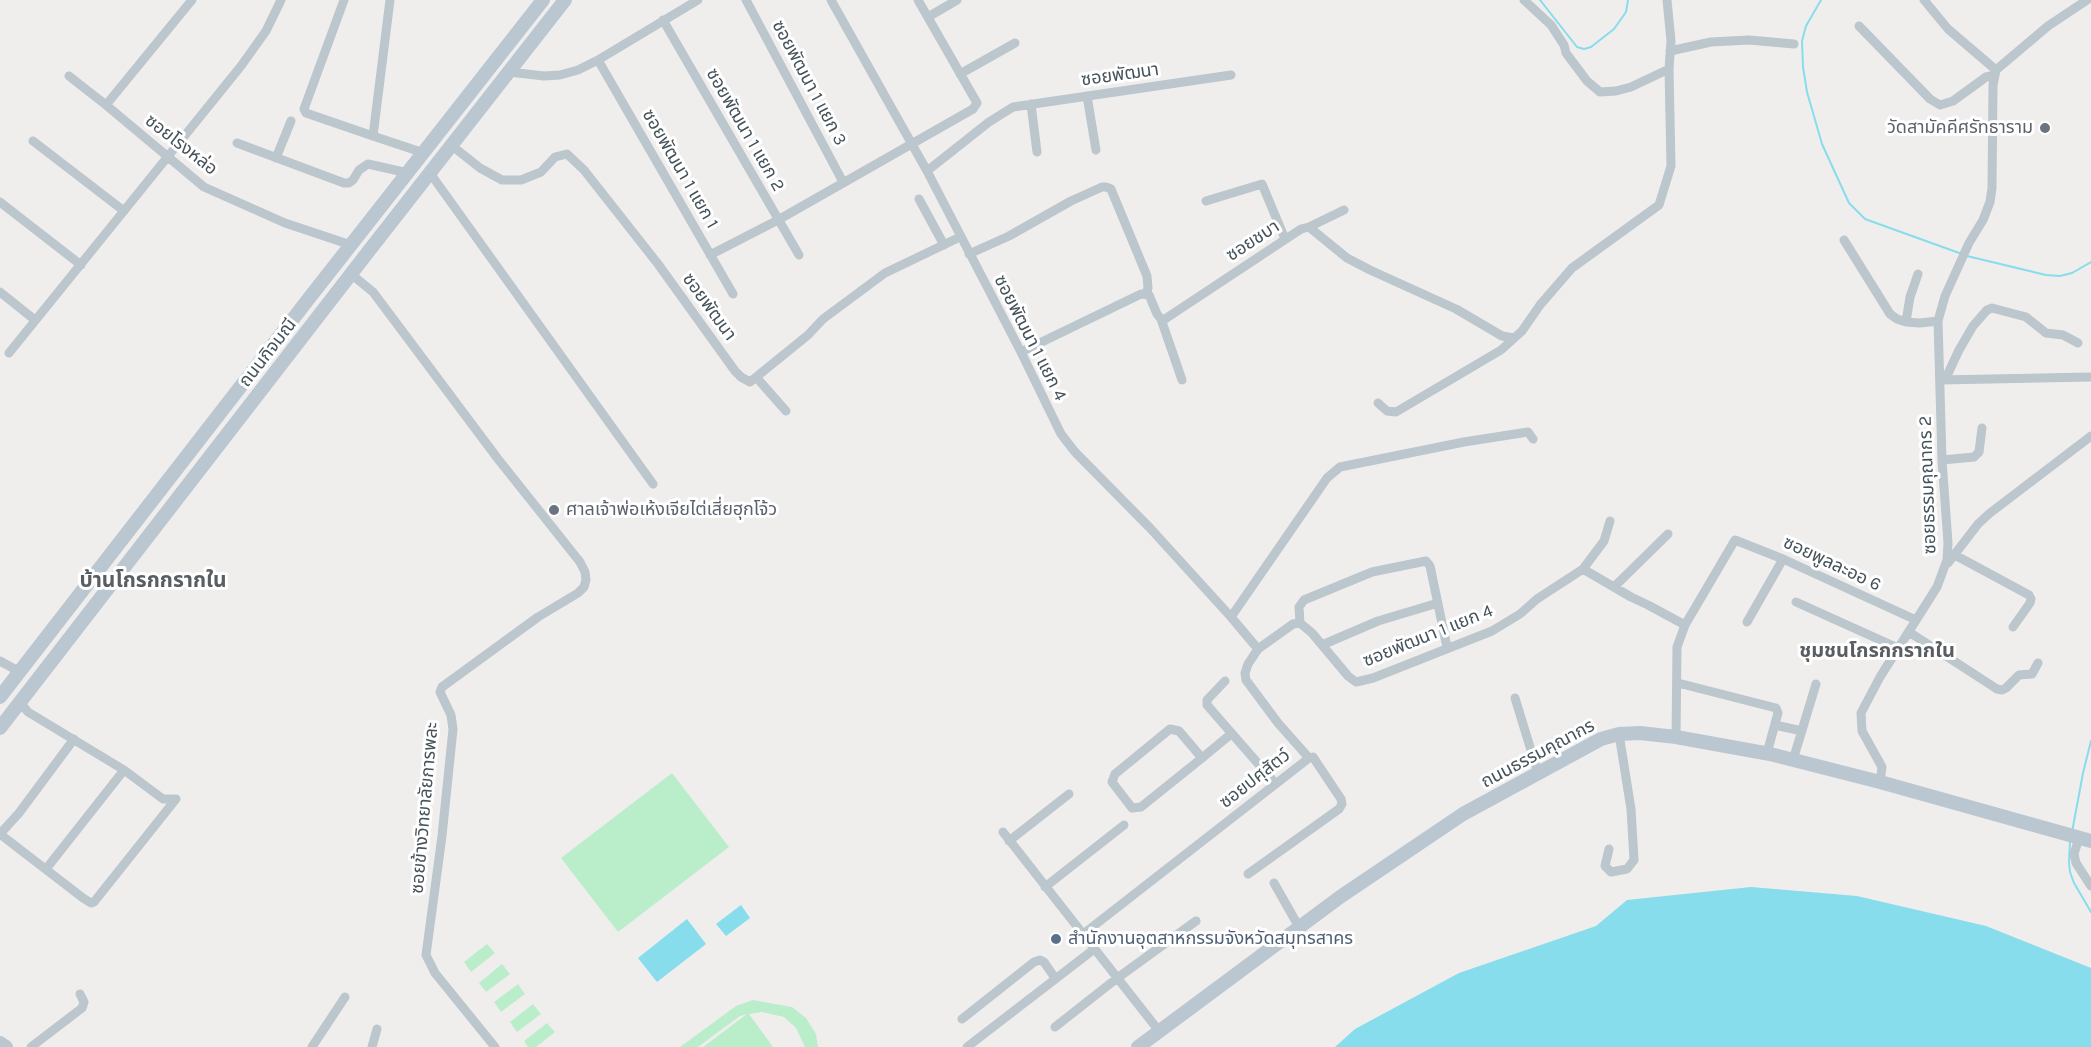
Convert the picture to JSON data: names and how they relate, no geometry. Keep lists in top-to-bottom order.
{
  "streets": {
    "main road": ["ถนนกิจมณี", "ถนนธรรมคุณากร"],
    "street": [
      "ซอยพัฒนา",
      "ซอยพัฒนา 1 แยก 3",
      "ซอยพัฒนา 1 แยก 2",
      "ซอยโรงหล่อ",
      "ซอยพัฒนา 1 แยก 1",
      "ซอยชบา",
      "ซอยพัฒนา 1 แยก 4",
      "ซอยธรรมคุณากร 2",
      "ซอยพูลละออ 6",
      "ซอยปศุสัตว์",
      "ซอยข้างวิทยาลัยการพละ"
    ]
  },
  "crossings": [
    ["ซอยพัฒนา", "ซอยพัฒนา 1 แยก 4"],
    ["ซอยพัฒนา", "ถนนกิจมณี"],
    ["ซอยโรงหล่อ", "ถนนกิจมณี"],
    ["ถนนกิจมณี", "ซอยข้างวิทยาลัยการพละ"],
    ["ซอยธรรมคุณากร 2", "ซอยพูลละออ 6"],
    ["ซอยธรรมคุณากร 2", "ถนนธรรมคุณากร"]
  ],
  "districts": ["บ้านโกรกกรากใน", "ชุมชนโกรกกรากใน"],
  "places": ["วัดสามัคคีศรัทธาราม", "ศาลเจ้าพ่อเห้งเจียไต่เสี่ยฮุกโจ้ว", "สำนักงานอุตสาหกรรมจังหวัดสมุทรสาคร"]
}
